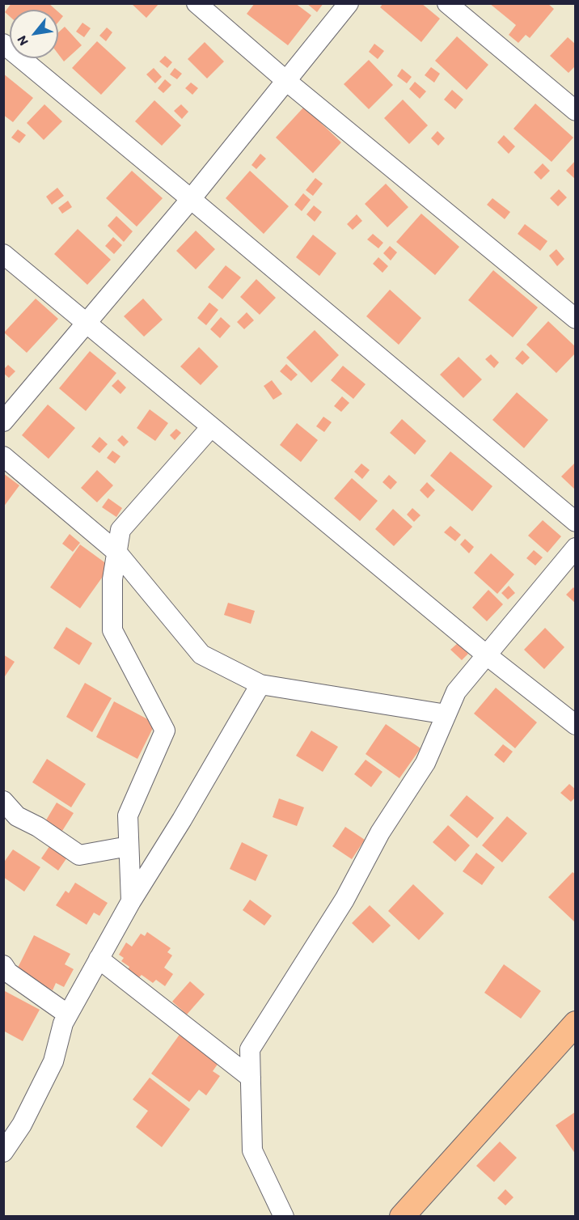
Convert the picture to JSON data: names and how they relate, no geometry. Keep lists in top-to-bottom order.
{
  "north": "bottom left"
}
